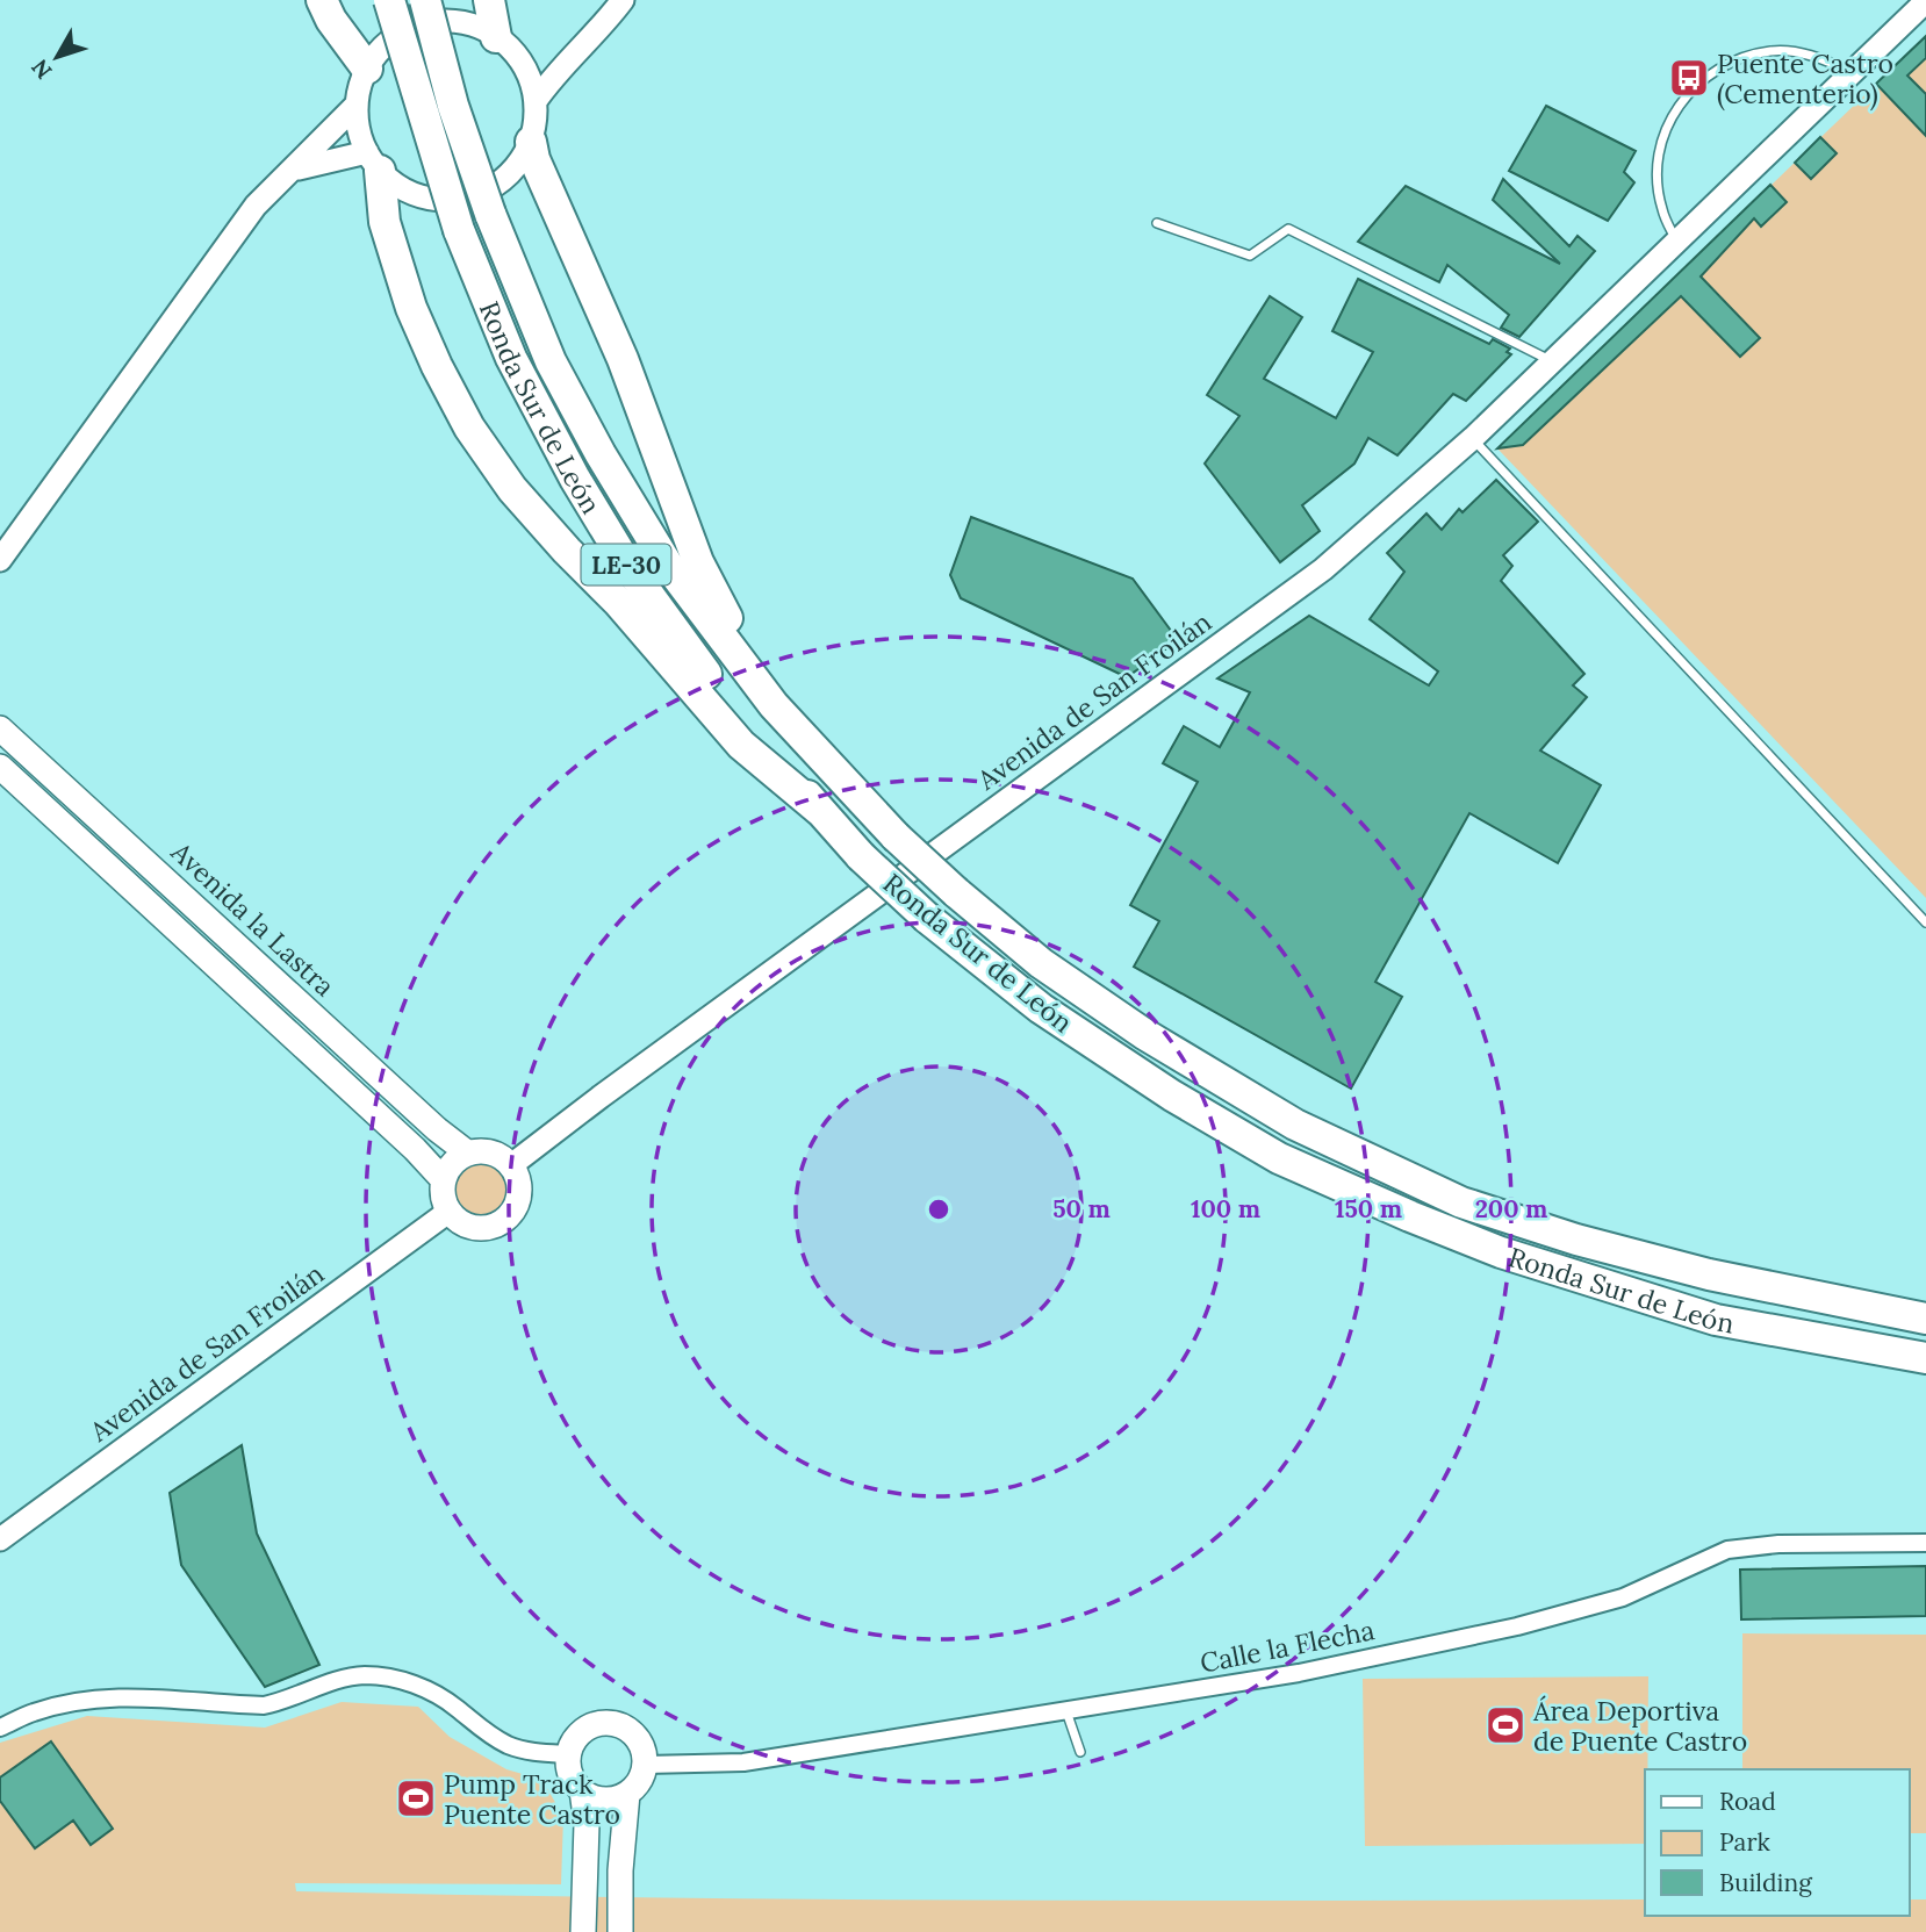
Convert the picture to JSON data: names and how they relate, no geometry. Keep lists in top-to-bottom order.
{
  "streets": {
    "highway": ["Ronda Sur de León", "LE-30"],
    "main road": ["Avenida la Lastra"],
    "street": ["Avenida de San Froilán", "Calle la Flecha"]
  },
  "crossings": [
    ["Avenida de San Froilán", "Avenida la Lastra"]
  ],
  "places": {
    "bus stop": ["Puente Castro (Cementerio)"],
    "sports": ["Área Deportiva de Puente Castro", "Pump Track Puente Castro"]
  },
  "legend": ["Road", "Park", "Building"],
  "north": "bottom left",
  "rings": [
    "50 m",
    "100 m",
    "150 m",
    "200 m"
  ]
}
